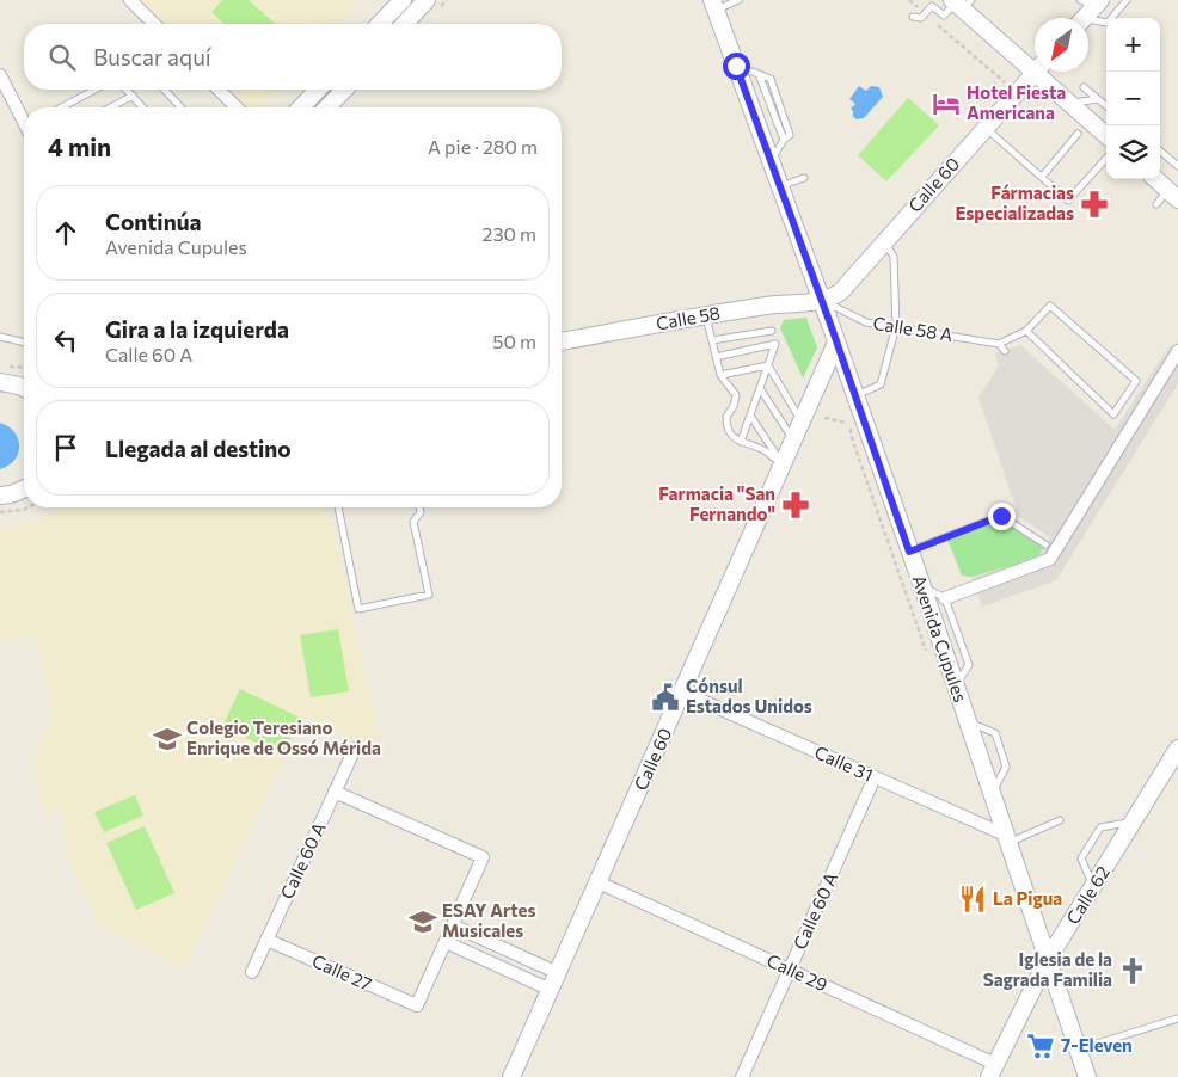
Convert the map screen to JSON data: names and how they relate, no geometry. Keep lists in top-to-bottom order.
{
  "streets": {
    "main road": [
      "Calle 60",
      "Calle 58",
      "Avenida Cupules",
      "Calle 62"
    ],
    "street": [
      "Calle 31",
      "Calle 60 A",
      "Calle 27",
      "Calle 29"
    ],
    "lane": ["Calle 58 A"]
  },
  "crossings": [
    ["Calle 60", "Calle 58"],
    ["Calle 60", "Calle 58 A"],
    ["Calle 60", "Avenida Cupules"],
    ["Calle 60", "Calle 31"],
    ["Calle 60", "Calle 29"],
    ["Calle 58", "Calle 58 A"],
    ["Calle 58", "Avenida Cupules"],
    ["Calle 58 A", "Avenida Cupules"],
    ["Avenida Cupules", "Calle 31"],
    ["Avenida Cupules", "Calle 62"],
    ["Calle 31", "Calle 60 A"],
    ["Calle 60 A", "Calle 27"],
    ["Calle 60 A", "Calle 29"],
    ["Calle 62", "Calle 29"]
  ],
  "places": {
    "hotel": ["Hotel Fiesta Americana"],
    "pharmacy": ["Fármacias Especializadas", "Farmacia \"San Fernando\""],
    "public building": ["Cónsul Estados Unidos"],
    "school or university": ["Colegio Teresiano Enrique de Ossó Mérida", "ESAY Artes Musicales"],
    "restaurant": ["La Pigua"],
    "church": ["Iglesia de la Sagrada Familia"],
    "supermarket": ["7-Eleven"]
  },
  "north": "bottom left",
  "page": {
    "map_buttons": ["+", "−"],
    "search": "Buscar aquí",
    "heading": ["4 min", "A pie · 280 m"],
    "list": [
      ["Continúa", "Avenida Cupules", "230 m"],
      ["Gira a la izquierda", "Calle 60 A", "50 m"],
      "Llegada al destino"
    ]
  }
}
